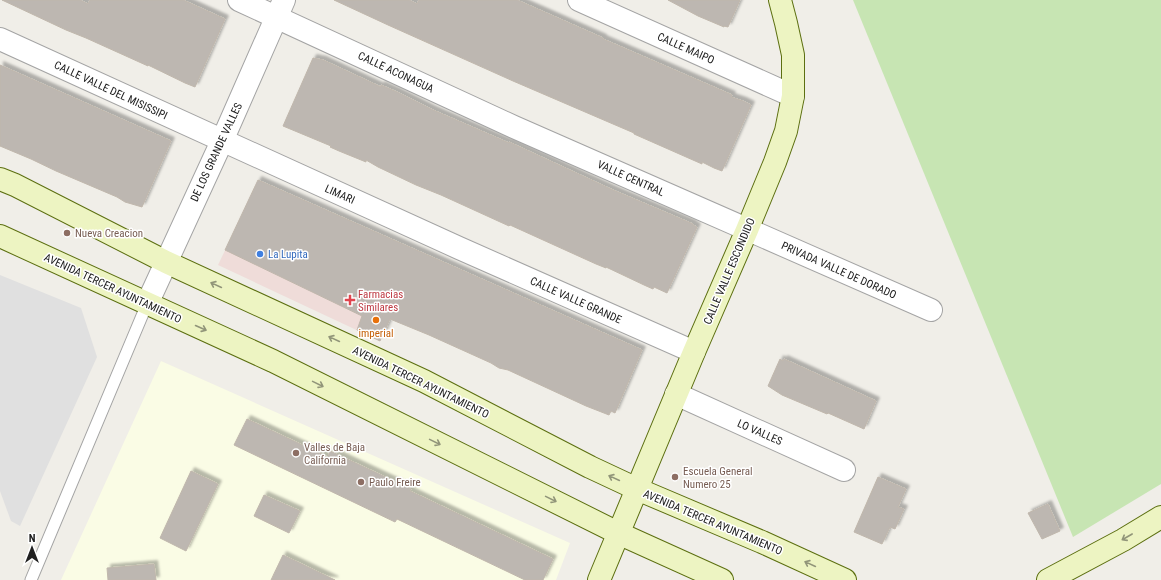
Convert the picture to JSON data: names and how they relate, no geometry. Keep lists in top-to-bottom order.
{
  "streets": {
    "main road": ["CALLE VALLE ESCONDIDO", "AVENIDA TERCER AYUNTAMIENTO"],
    "street": [
      "CALLE MAIPO",
      "CALLE ACONAGUA",
      "CALLE VALLE DEL MISISSIPI",
      "DE LOS GRANDE VALLES",
      "VALLE CENTRAL",
      "LIMARI",
      "PRIVADA VALLE DE DORADO",
      "CALLE VALLE GRANDE",
      "LO VALLES"
    ]
  },
  "crossings": [
    ["CALLE MAIPO", "CALLE VALLE ESCONDIDO"],
    ["CALLE ACONAGUA", "DE LOS GRANDE VALLES"],
    ["CALLE ACONAGUA", "VALLE CENTRAL"],
    ["CALLE VALLE DEL MISISSIPI", "DE LOS GRANDE VALLES"],
    ["CALLE VALLE DEL MISISSIPI", "LIMARI"],
    ["DE LOS GRANDE VALLES", "LIMARI"],
    ["DE LOS GRANDE VALLES", "AVENIDA TERCER AYUNTAMIENTO"],
    ["VALLE CENTRAL", "PRIVADA VALLE DE DORADO"],
    ["VALLE CENTRAL", "CALLE VALLE ESCONDIDO"],
    ["LIMARI", "CALLE VALLE GRANDE"],
    ["PRIVADA VALLE DE DORADO", "CALLE VALLE ESCONDIDO"],
    ["CALLE VALLE ESCONDIDO", "AVENIDA TERCER AYUNTAMIENTO"],
    ["CALLE VALLE ESCONDIDO", "CALLE VALLE GRANDE"],
    ["CALLE VALLE ESCONDIDO", "LO VALLES"]
  ],
  "places": {
    "other": [
      "Nueva Creacion",
      "La Lupita",
      "imperial",
      "Valles de Baja California",
      "Escuela General Numero 25",
      "Paulo Freire"
    ],
    "health": ["Farmacias Similares"]
  },
  "north": "top"
}
